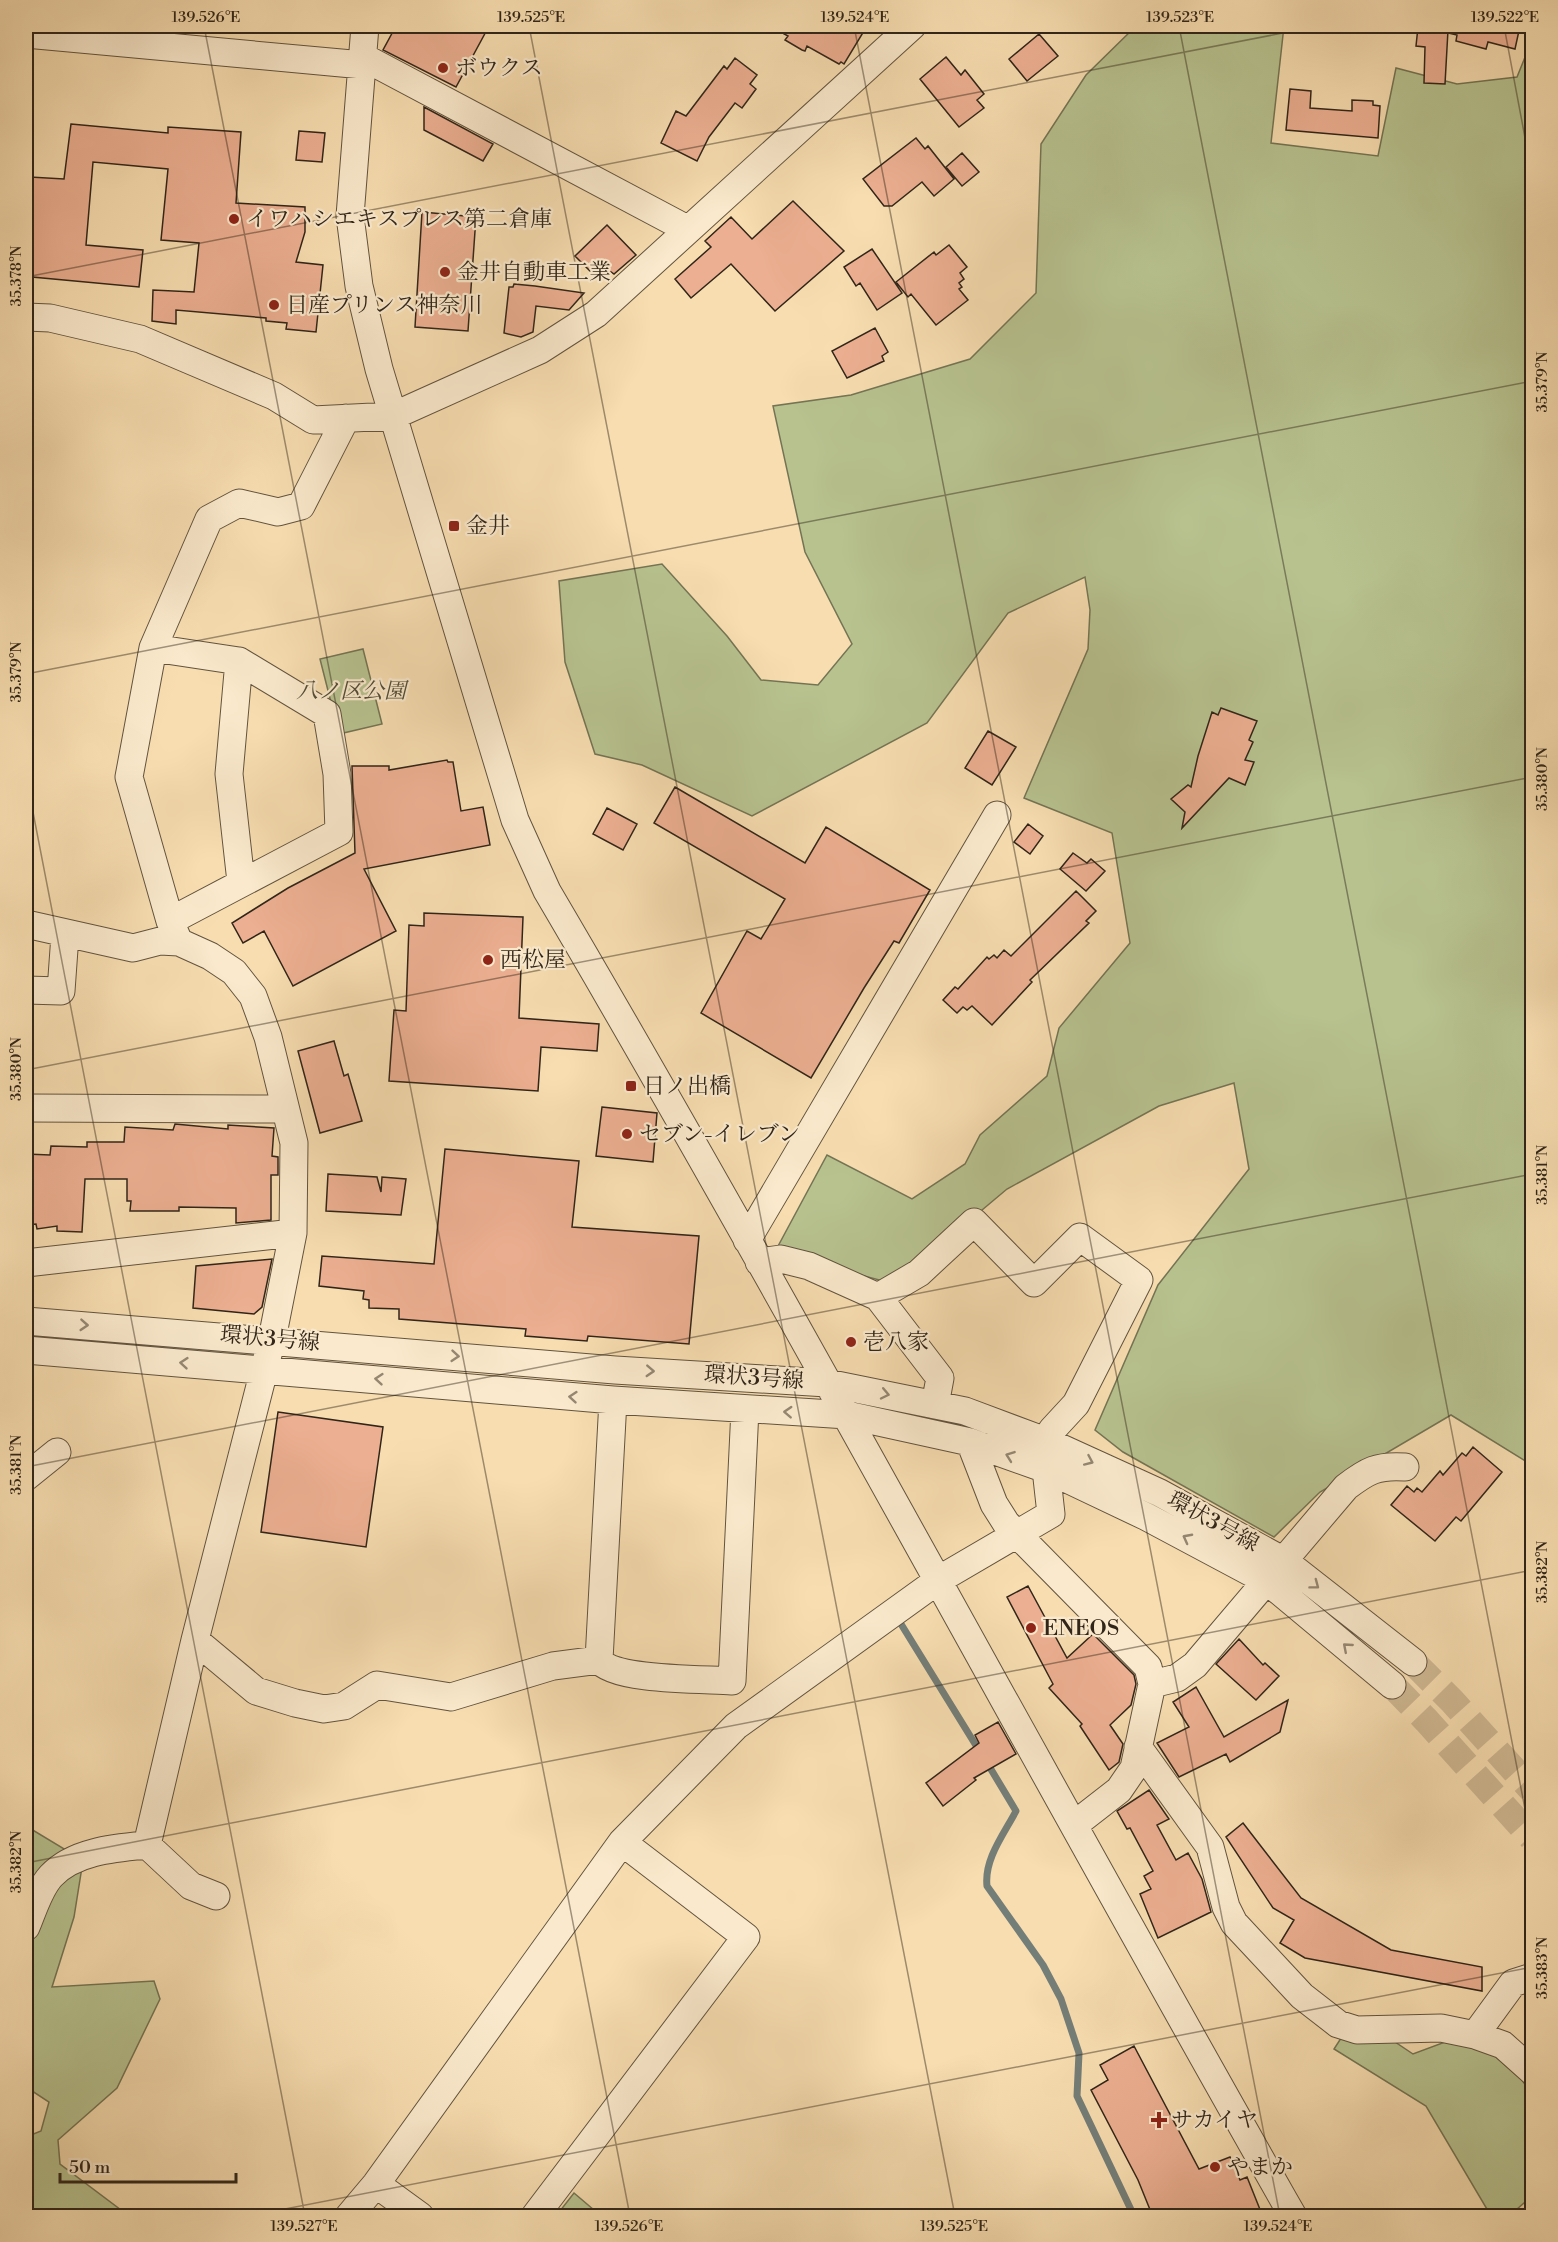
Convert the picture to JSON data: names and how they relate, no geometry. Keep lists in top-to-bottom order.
{
  "streets": {
    "street": ["環状3号線"]
  },
  "parks": ["八ノ区公園"],
  "places": {
    "other": [
      "ボウクス",
      "イワハシエキスプレス第二倉庫",
      "金井自動車工業",
      "日産プリンス神奈川",
      "西松屋",
      "セブン-イレブン",
      "壱八家",
      "ENEOS",
      "やまか"
    ],
    "transit": ["金井", "日ノ出橋"],
    "health": ["サカイヤ"]
  },
  "scale_bar": "50 m",
  "coordinates": [
    "139.526°E",
    "139.525°E",
    "139.524°E",
    "139.523°E",
    "139.522°E",
    "35.378°N",
    "35.379°N",
    "35.380°N",
    "35.381°N",
    "35.382°N",
    "35.383°N",
    "139.527°E"
  ]
}
